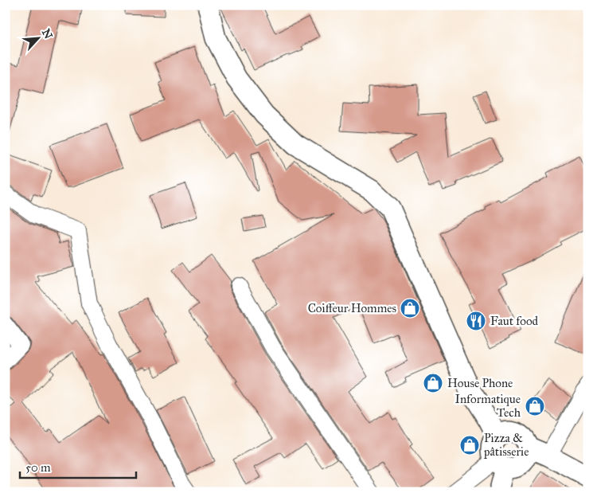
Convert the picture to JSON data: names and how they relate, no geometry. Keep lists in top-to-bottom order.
{
  "places": {
    "shop": [
      "Coiffeur Hommes",
      "House Phone",
      "Informatique Tech",
      "Pizza & pâtisserie"
    ],
    "restaurant": ["Faut food"]
  },
  "scale_bar": "50 m",
  "north": "top right"
}
